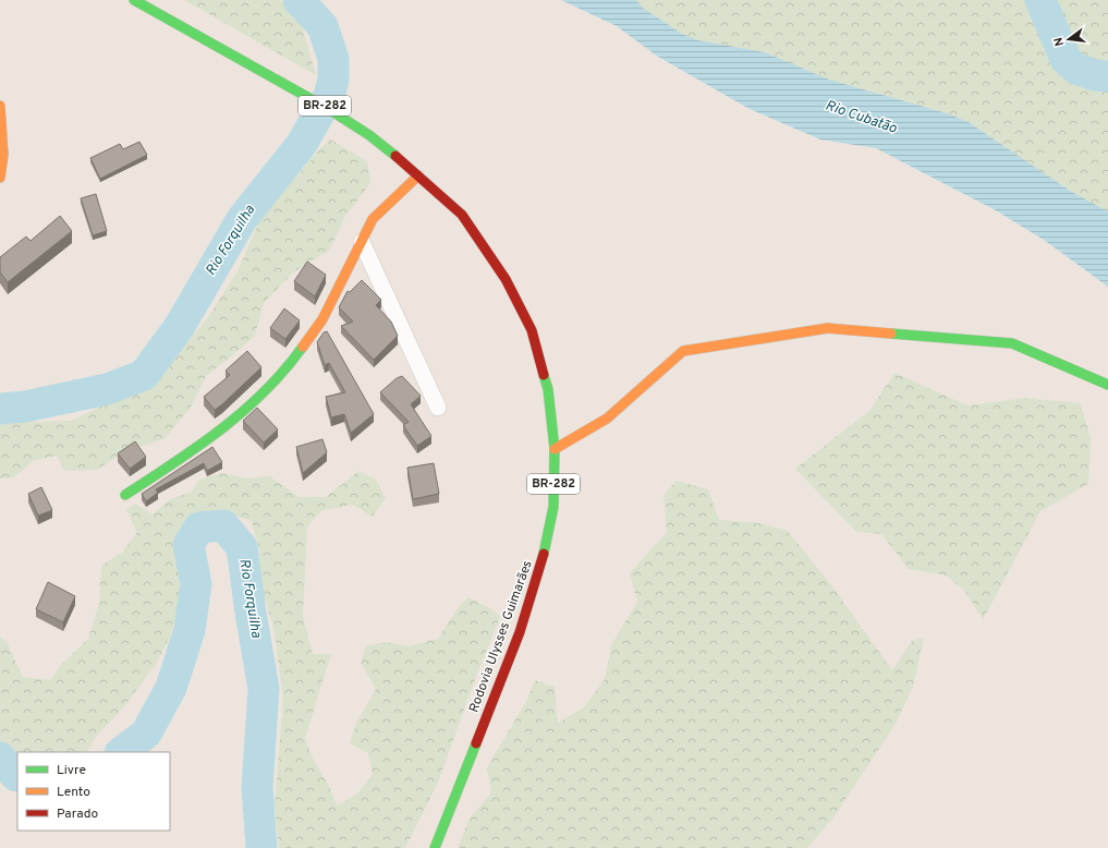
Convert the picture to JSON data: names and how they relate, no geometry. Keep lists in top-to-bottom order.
{
  "streets": {
    "main road": ["BR-282", "Rodovia Ulysses Guimarães"]
  },
  "water": ["Rio Cubatão", "Rio Forquilha"],
  "legend": ["Livre", "Lento", "Parado"],
  "north": "left"
}
